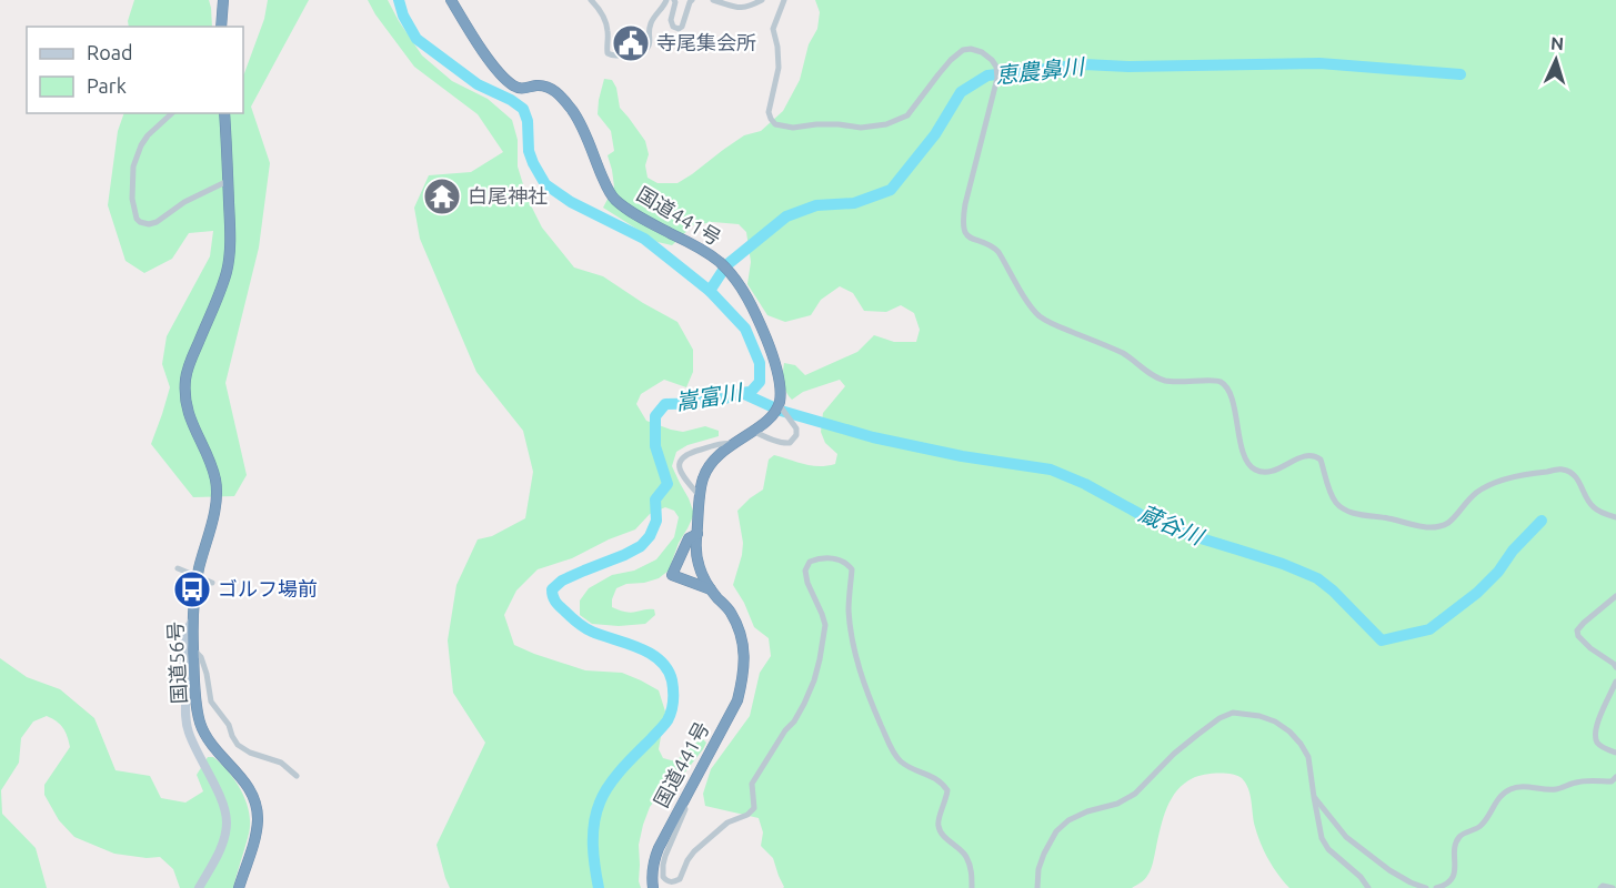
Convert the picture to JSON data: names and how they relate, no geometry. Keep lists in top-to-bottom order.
{
  "streets": {
    "highway": ["国道441号", "国道56号"]
  },
  "water": ["恵農鼻川", "嵩富川", "蔵谷川"],
  "places": {
    "public building": ["寺尾集会所"],
    "temple": ["白尾神社"],
    "bus stop": ["ゴルフ場前"]
  },
  "legend": ["Road", "Park"],
  "north": "top"
}
